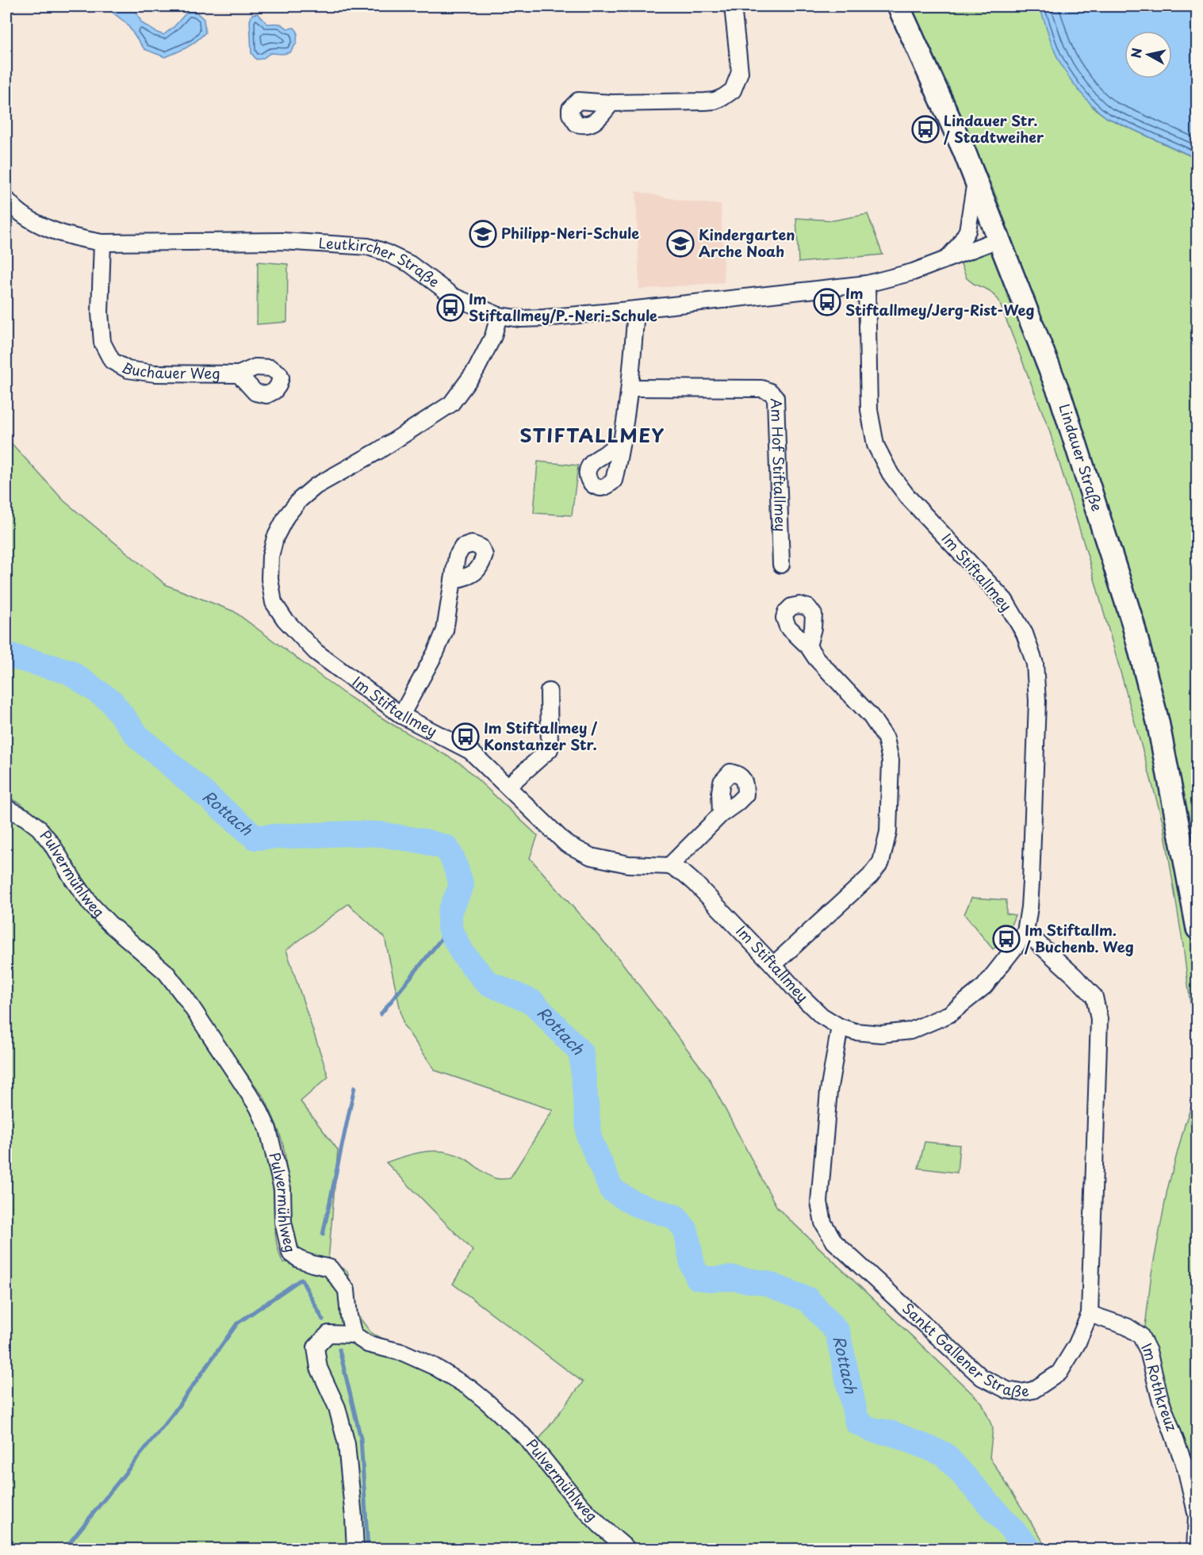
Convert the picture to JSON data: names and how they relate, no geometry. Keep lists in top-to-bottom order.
{
  "streets": {
    "main road": ["Lindauer Straße"],
    "street": [
      "Leutkircher Straße",
      "Buchauer Weg",
      "Am Hof Stiftallmey",
      "Im Stiftallmey",
      "Pulvermühlweg",
      "Sankt Gallener Straße",
      "Im Rothkreuz"
    ]
  },
  "crossings": [
    ["Leutkircher Straße", "Buchauer Weg"],
    ["Leutkircher Straße", "Lindauer Straße"],
    ["Leutkircher Straße", "Im Stiftallmey"],
    ["Im Stiftallmey", "Sankt Gallener Straße"],
    ["Sankt Gallener Straße", "Im Rothkreuz"]
  ],
  "districts": ["STIFTALLMEY"],
  "water": ["Rottach"],
  "places": {
    "bus stop": [
      "Lindauer Str. / Stadtweiher",
      "Im Stiftallmey/Jerg-Rist-Weg",
      "Im Stiftallmey/P.-Neri-Schule",
      "Im Stiftallmey / Konstanzer Str.",
      "Im Stiftallm. / Buchenb. Weg"
    ],
    "school or university": ["Philipp-Neri-Schule", "Kindergarten Arche Noah"]
  },
  "north": "left"
}
